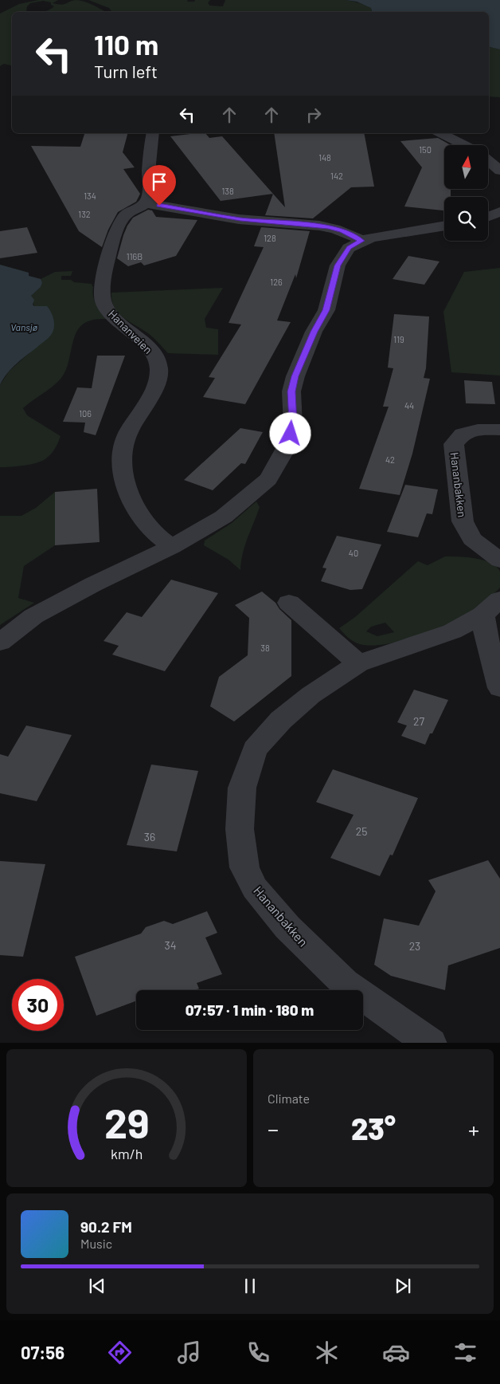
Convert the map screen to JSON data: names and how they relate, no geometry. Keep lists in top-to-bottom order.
{
  "streets": {
    "street": ["Hananveien", "Hananbakken"]
  },
  "water": ["Vansjø"],
  "house_numbers": [
    "150",
    "148",
    "142",
    "138",
    "134",
    "132",
    "128",
    "116B",
    "126",
    "119",
    "44",
    "106",
    "42",
    "40",
    "38",
    "27",
    "25",
    "36",
    "34",
    "23"
  ],
  "north": "top",
  "page": {
    "turn": ["110 m", "Turn left"],
    "limit": "30",
    "trip": "07:57 · 1 min · 180 m",
    "tile": "Climate",
    "heat": ["−", "23°", "+"],
    "song": ["90.2 FM", "Music"],
    "tabs": "07:56",
    "gauge": ["29", "km/h"]
  }
}
